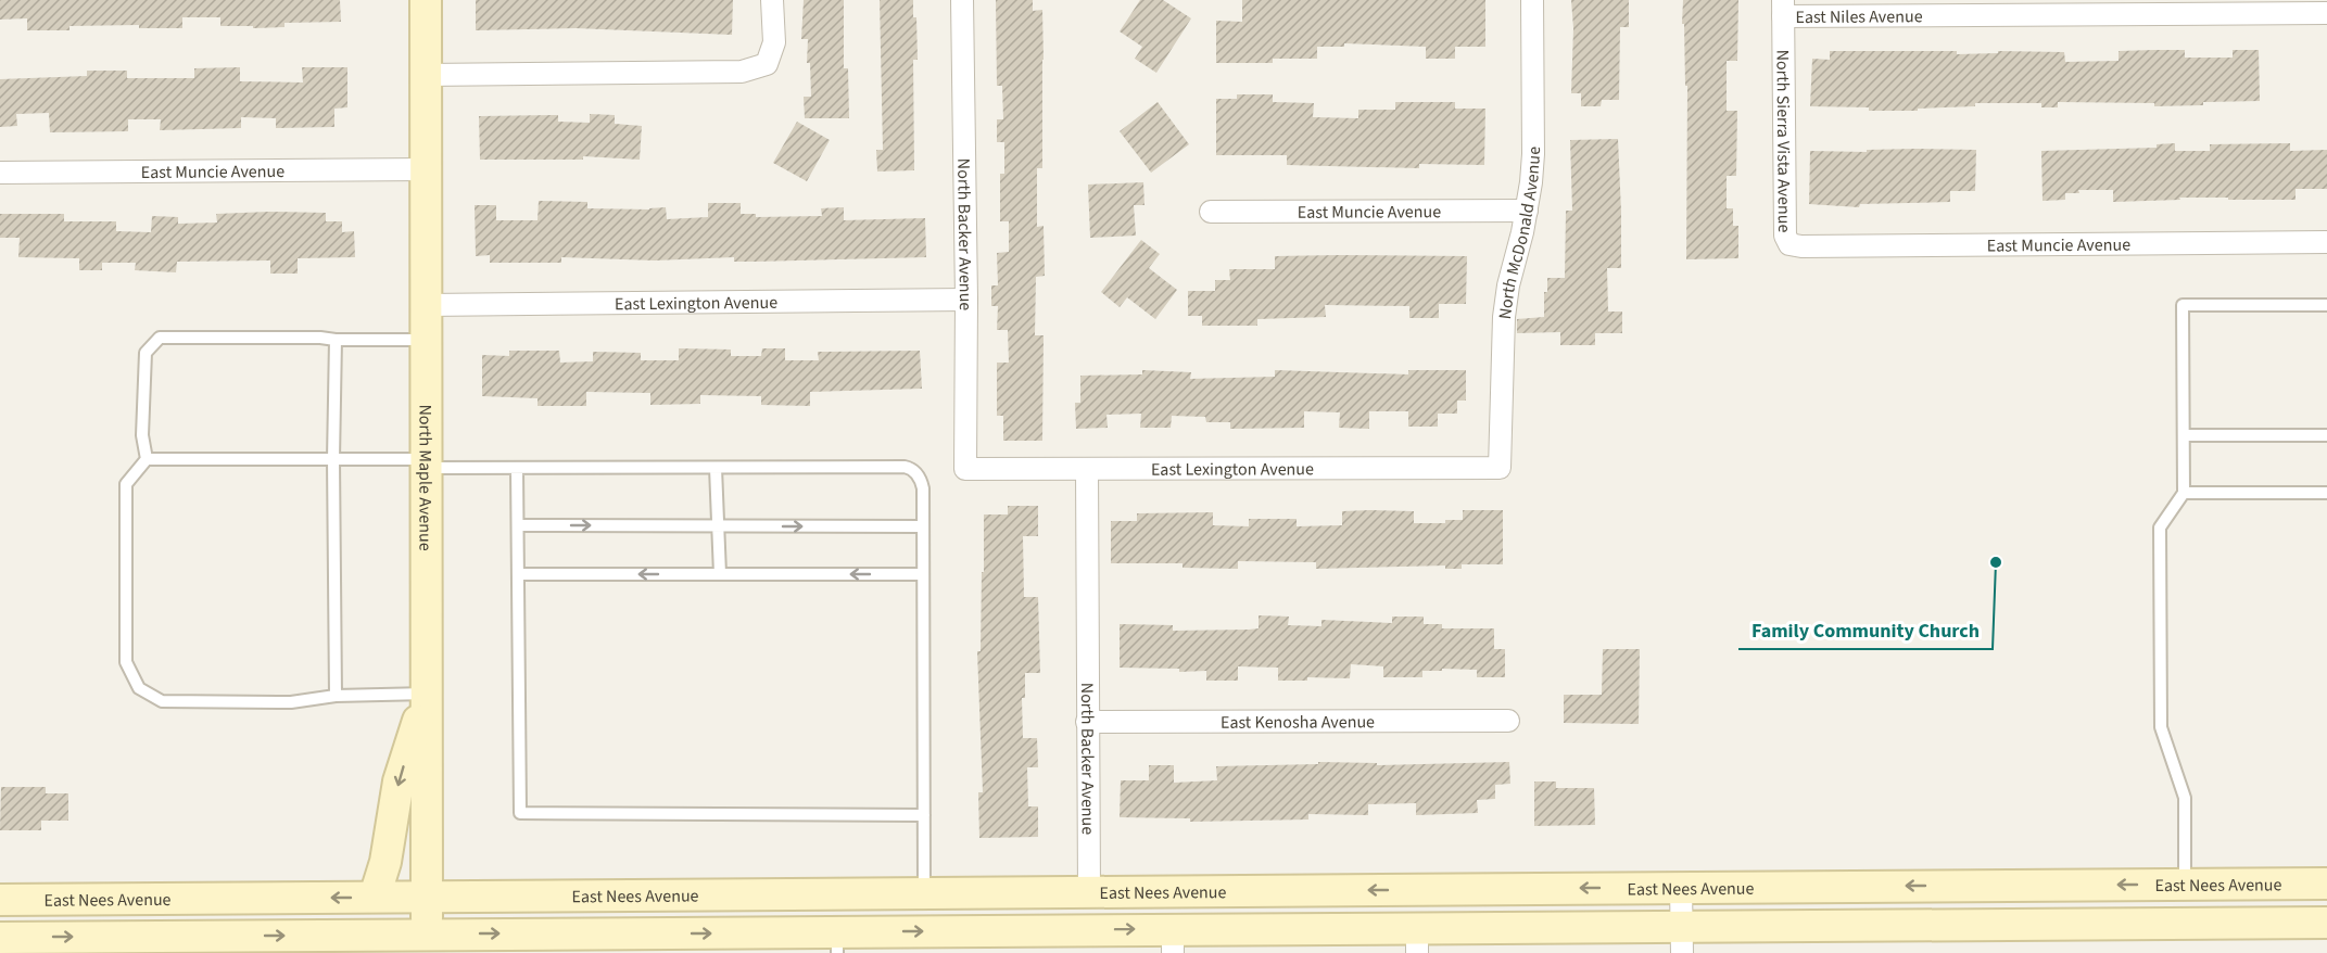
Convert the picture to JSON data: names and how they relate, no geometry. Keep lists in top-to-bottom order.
{
  "streets": {
    "main road": ["North Maple Avenue", "East Nees Avenue"],
    "street": [
      "East Niles Avenue",
      "North Sierra Vista Avenue",
      "East Muncie Avenue",
      "North McDonald Avenue",
      "North Backer Avenue",
      "East Lexington Avenue",
      "East Kenosha Avenue"
    ]
  },
  "crossings": [
    ["East Niles Avenue", "North Sierra Vista Avenue"],
    ["North Sierra Vista Avenue", "East Muncie Avenue"],
    ["East Muncie Avenue", "North McDonald Avenue"],
    ["East Muncie Avenue", "North Maple Avenue"],
    ["North McDonald Avenue", "East Lexington Avenue"],
    ["North Backer Avenue", "East Lexington Avenue"],
    ["North Backer Avenue", "East Kenosha Avenue"],
    ["North Backer Avenue", "East Nees Avenue"],
    ["East Lexington Avenue", "North Maple Avenue"],
    ["North Maple Avenue", "East Nees Avenue"]
  ],
  "places": ["Family Community Church"]
}
